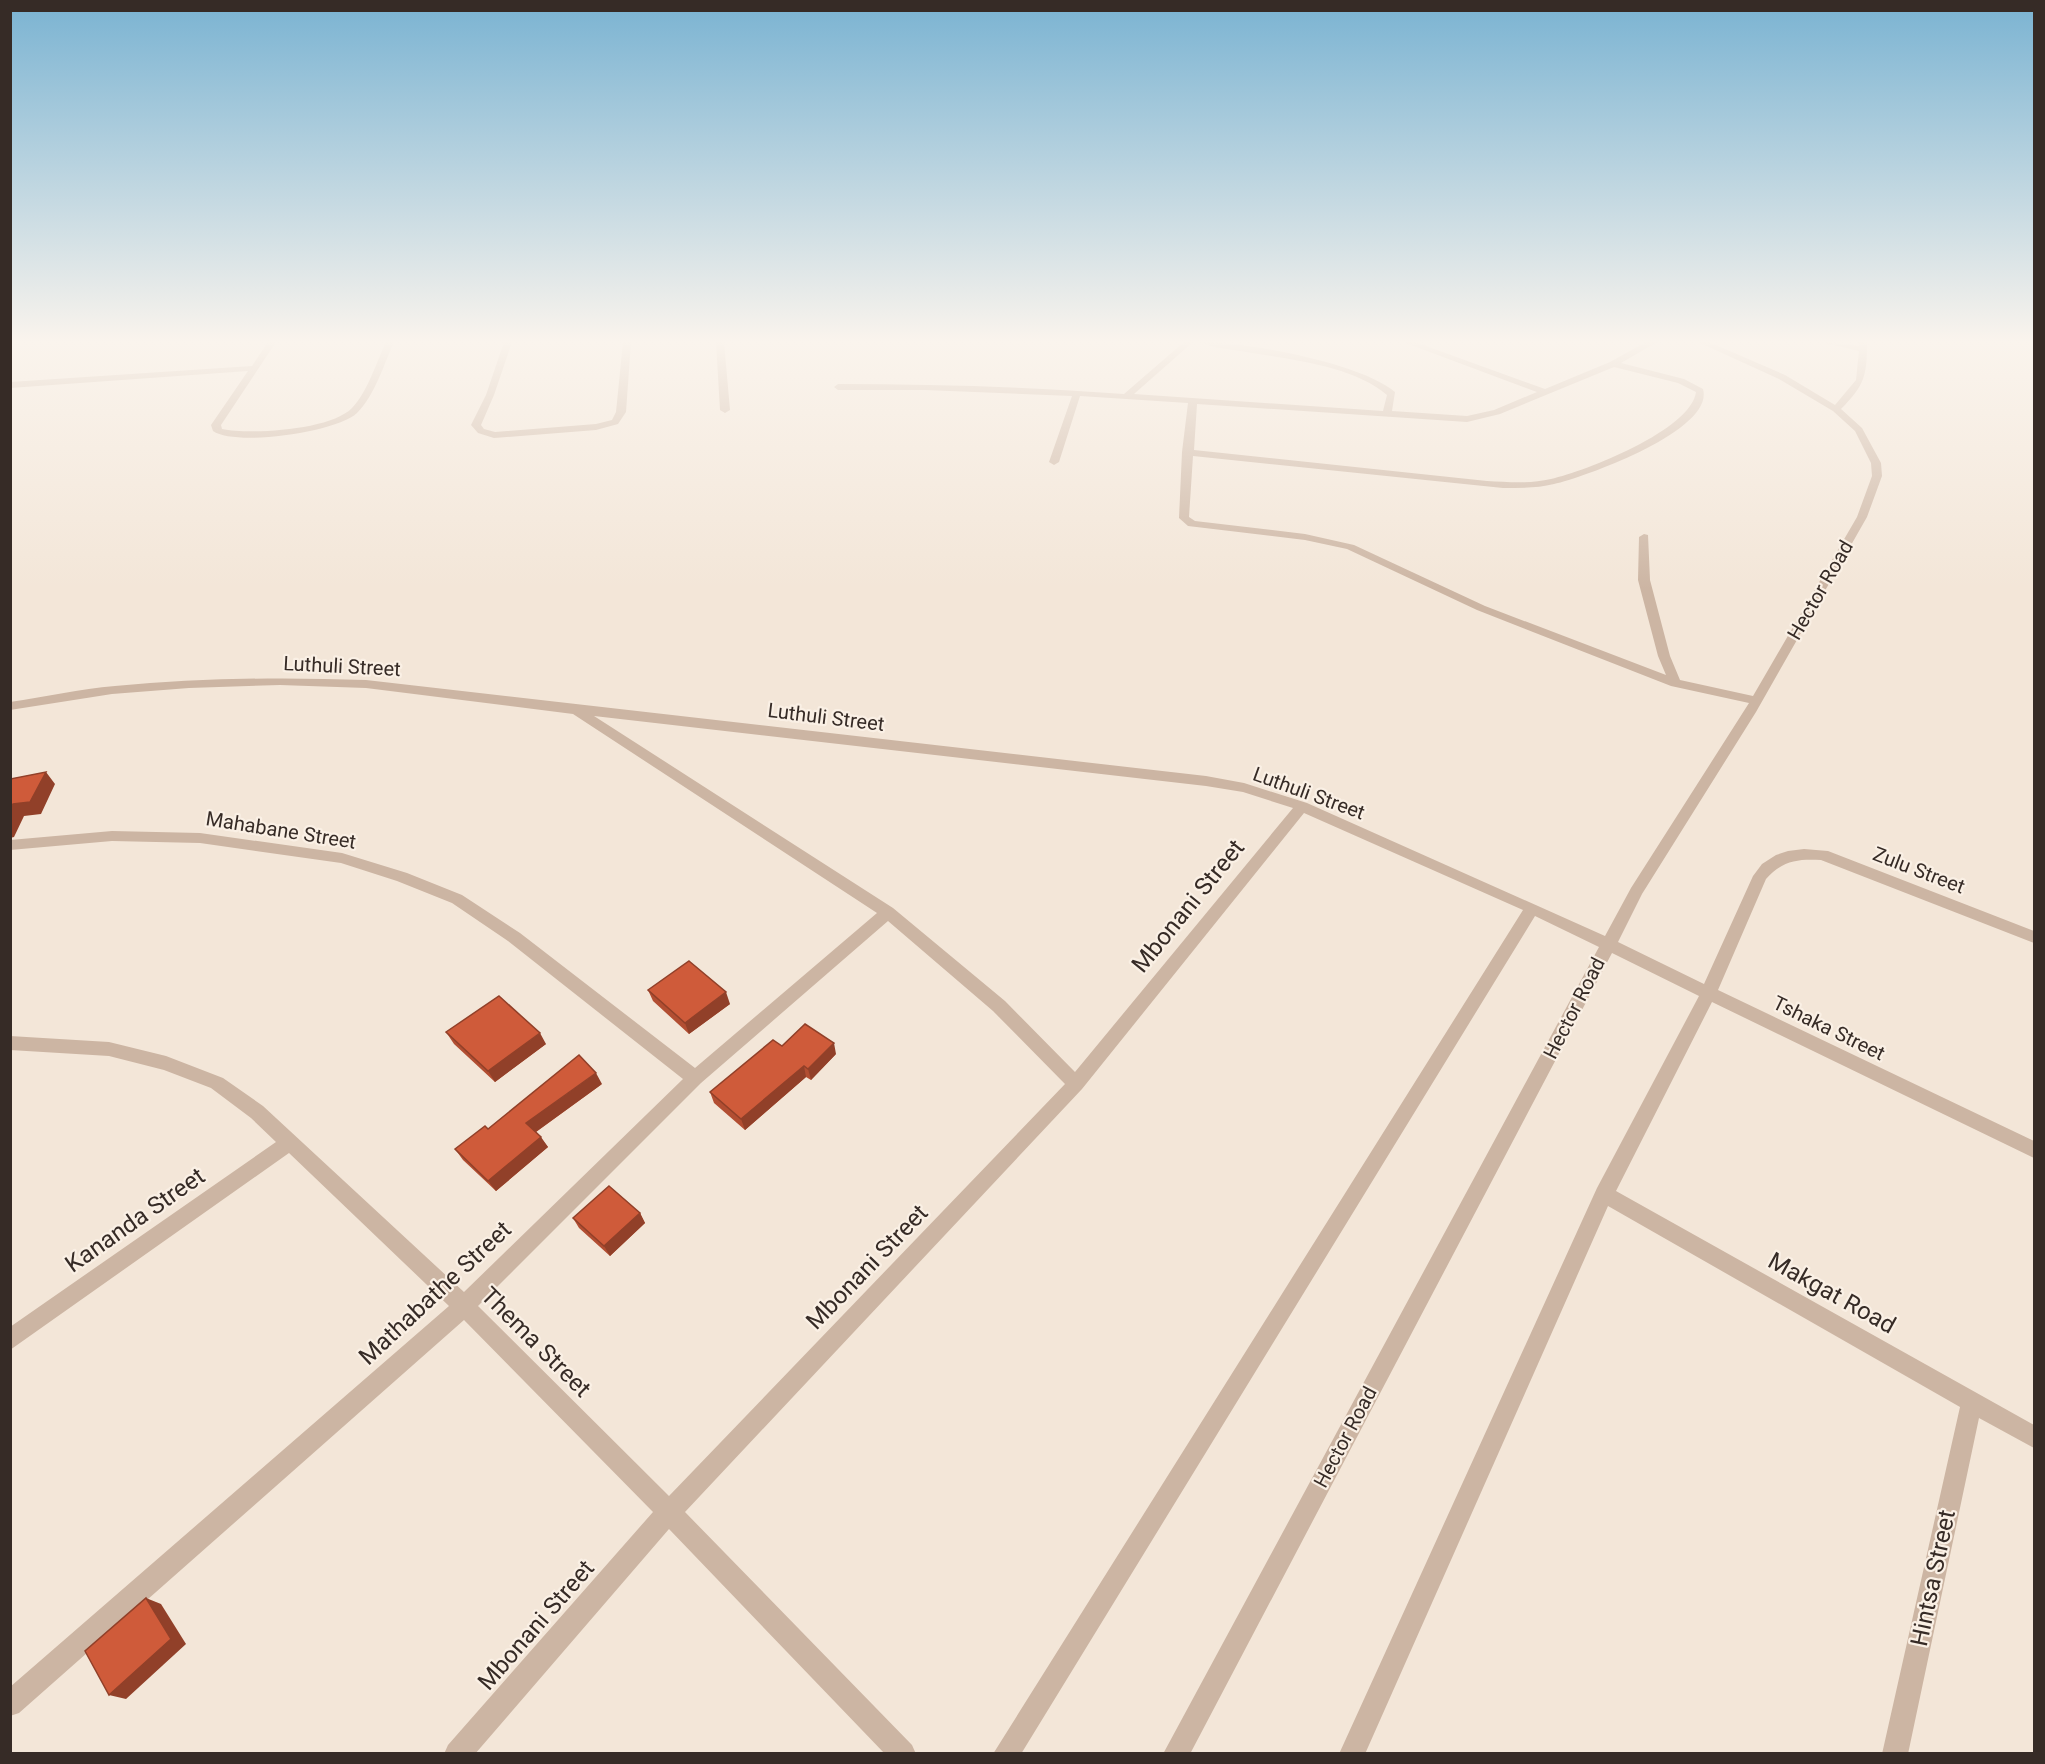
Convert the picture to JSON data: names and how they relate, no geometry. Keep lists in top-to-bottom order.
{
  "streets": {
    "street": [
      "Hector Road",
      "Luthuli Street",
      "Mahabane Street",
      "Zulu Street",
      "Mbonani Street",
      "Tshaka Street",
      "Kananda Street",
      "Mathabathe Street",
      "Makgat Road",
      "Thema Street",
      "Hintsa Street"
    ]
  },
  "crossings": [
    ["Hector Road", "Luthuli Street"],
    ["Hector Road", "Tshaka Street"],
    ["Luthuli Street", "Mbonani Street"],
    ["Luthuli Street", "Tshaka Street"],
    ["Mahabane Street", "Mathabathe Street"],
    ["Zulu Street", "Tshaka Street"],
    ["Mbonani Street", "Thema Street"],
    ["Kananda Street", "Thema Street"],
    ["Mathabathe Street", "Thema Street"],
    ["Makgat Road", "Hintsa Street"]
  ]
}
